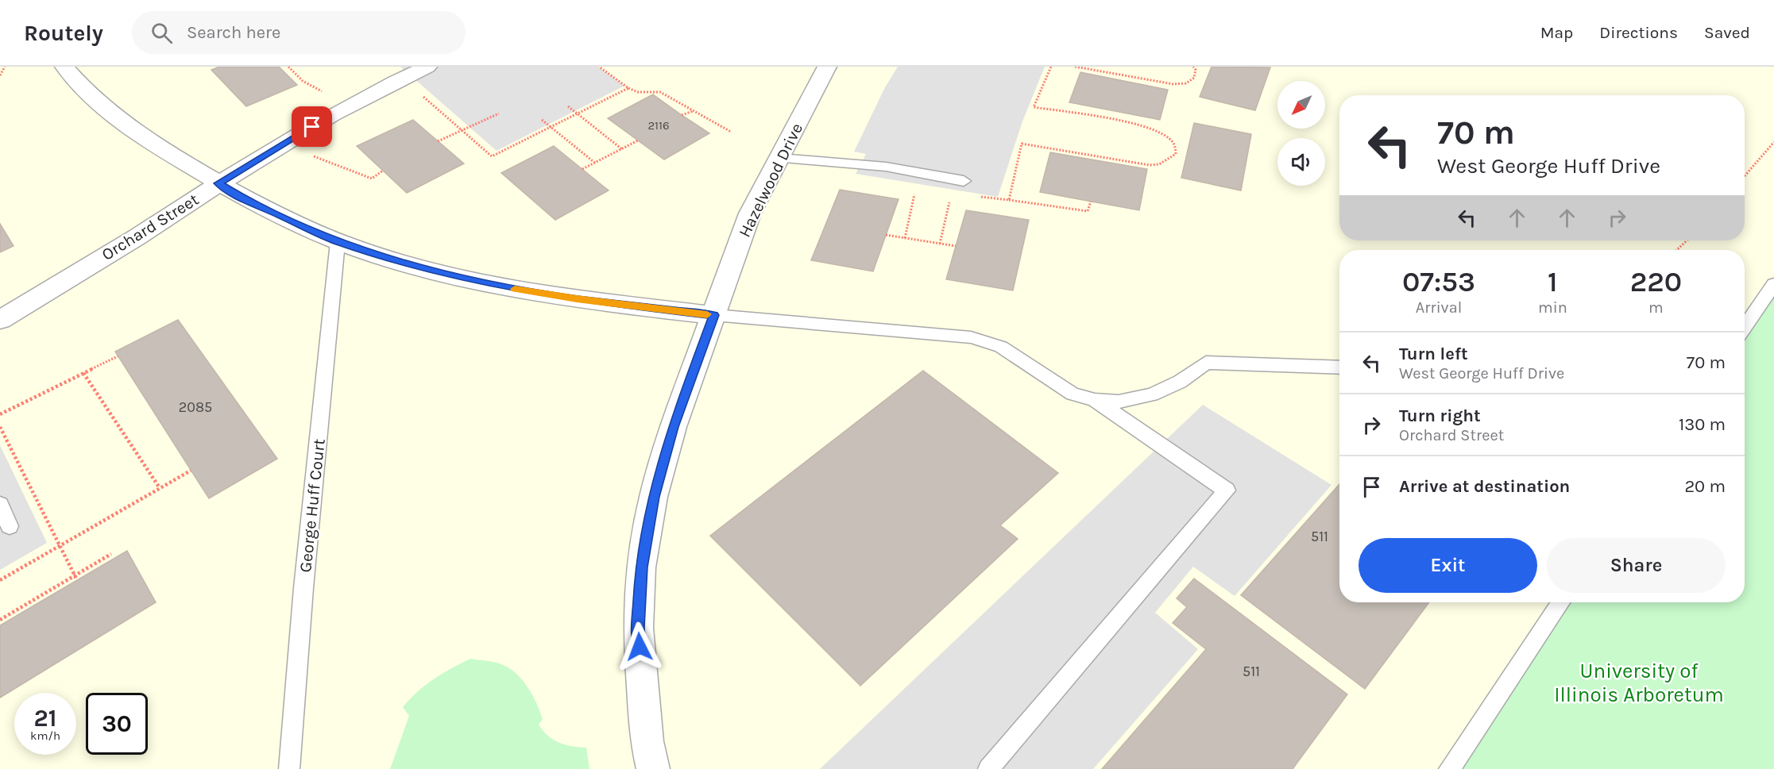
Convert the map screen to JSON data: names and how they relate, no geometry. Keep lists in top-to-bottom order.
{
  "streets": {
    "street": ["Hazelwood Drive", "Orchard Street"],
    "lane": ["George Huff Court"]
  },
  "parks": ["University of Illinois Arboretum"],
  "house_numbers": [
    "2116",
    "2085",
    "511",
    "511"
  ],
  "north": "bottom left",
  "page": {
    "header": "Routely",
    "search": "Search here",
    "nav": ["Map", "Directions", "Saved"],
    "turn": ["70 m", "West George Huff Drive"],
    "eta": [
      "07:53",
      "Arrival",
      "1",
      "min",
      "220",
      "m"
    ],
    "list": [
      {
        "name": "Turn left",
        "note": "West George Huff Drive",
        "value": "70 m"
      },
      {
        "name": "Turn right",
        "note": "Orchard Street",
        "value": "130 m"
      },
      {
        "name": "Arrive at destination",
        "value": "20 m"
      }
    ],
    "buttons": ["Exit", "Share"],
    "speed": "21 km/h",
    "limit": "30"
  }
}
